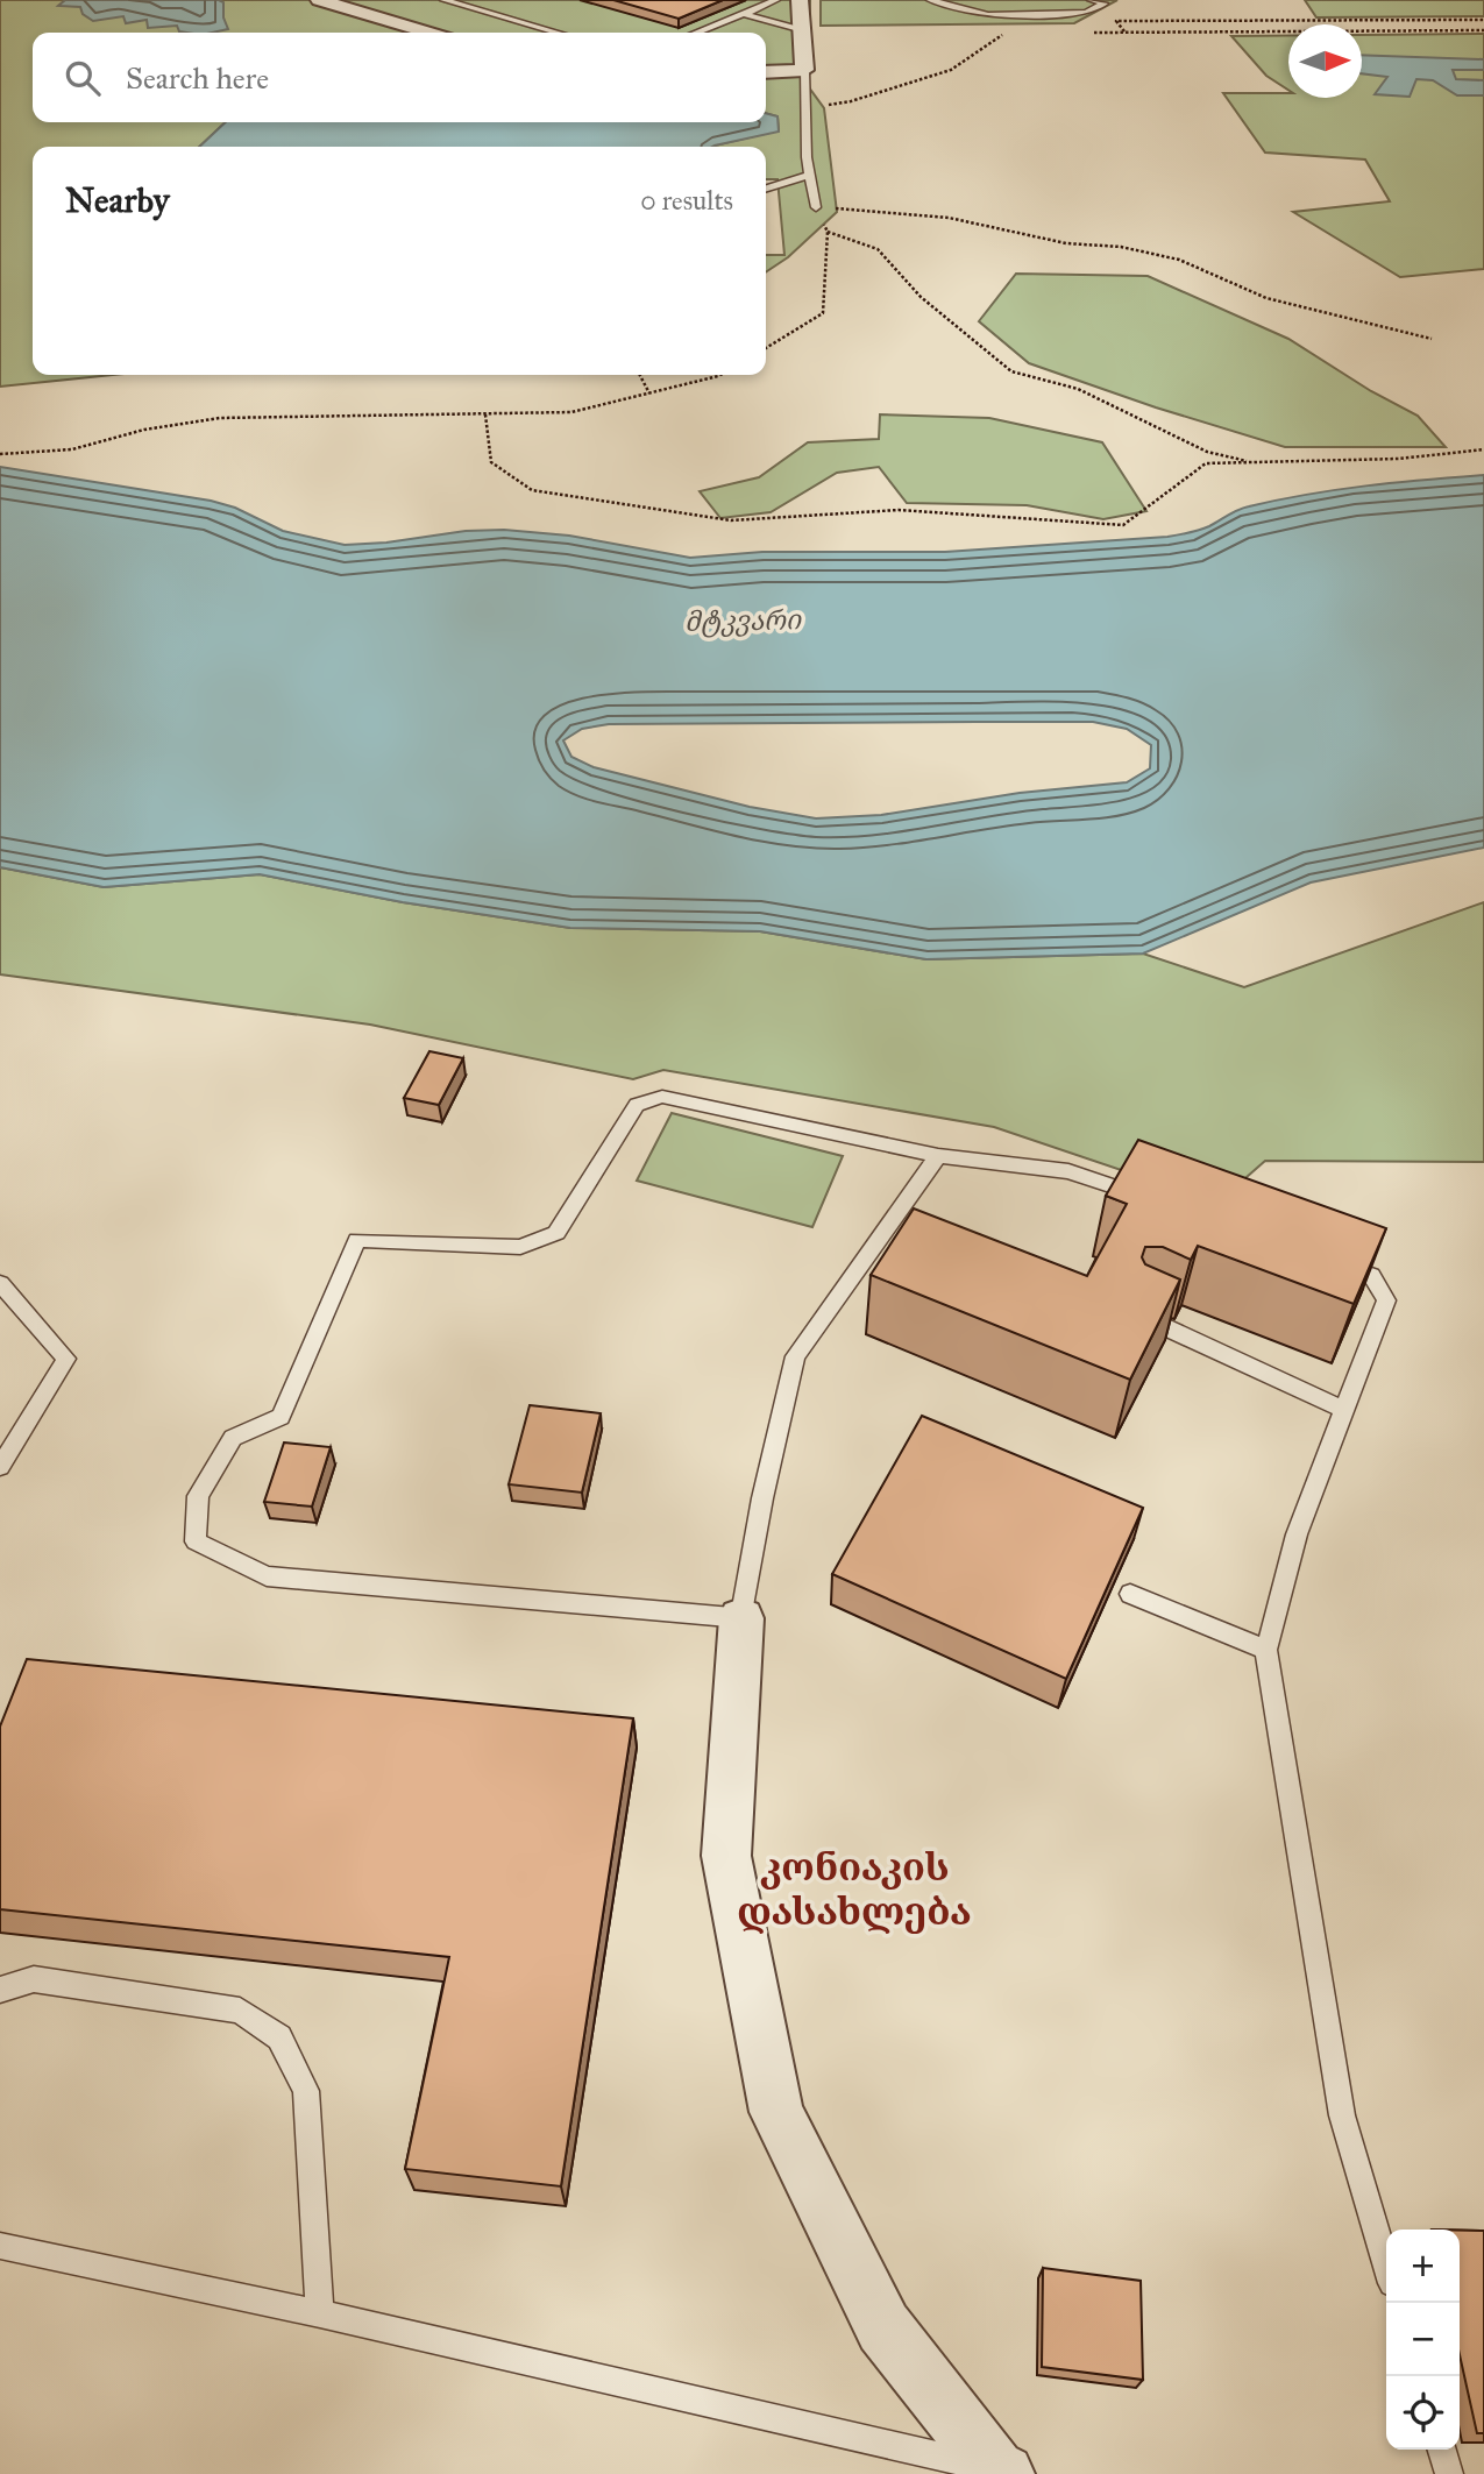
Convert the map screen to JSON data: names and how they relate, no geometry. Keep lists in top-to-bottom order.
{
  "districts": ["კონიაკის დასახლება"],
  "water": ["მტკვარი"],
  "north": "right",
  "page": {
    "search": "Search here",
    "heading": ["Nearby", "0 results"],
    "map_buttons": ["+", "−"]
  }
}
